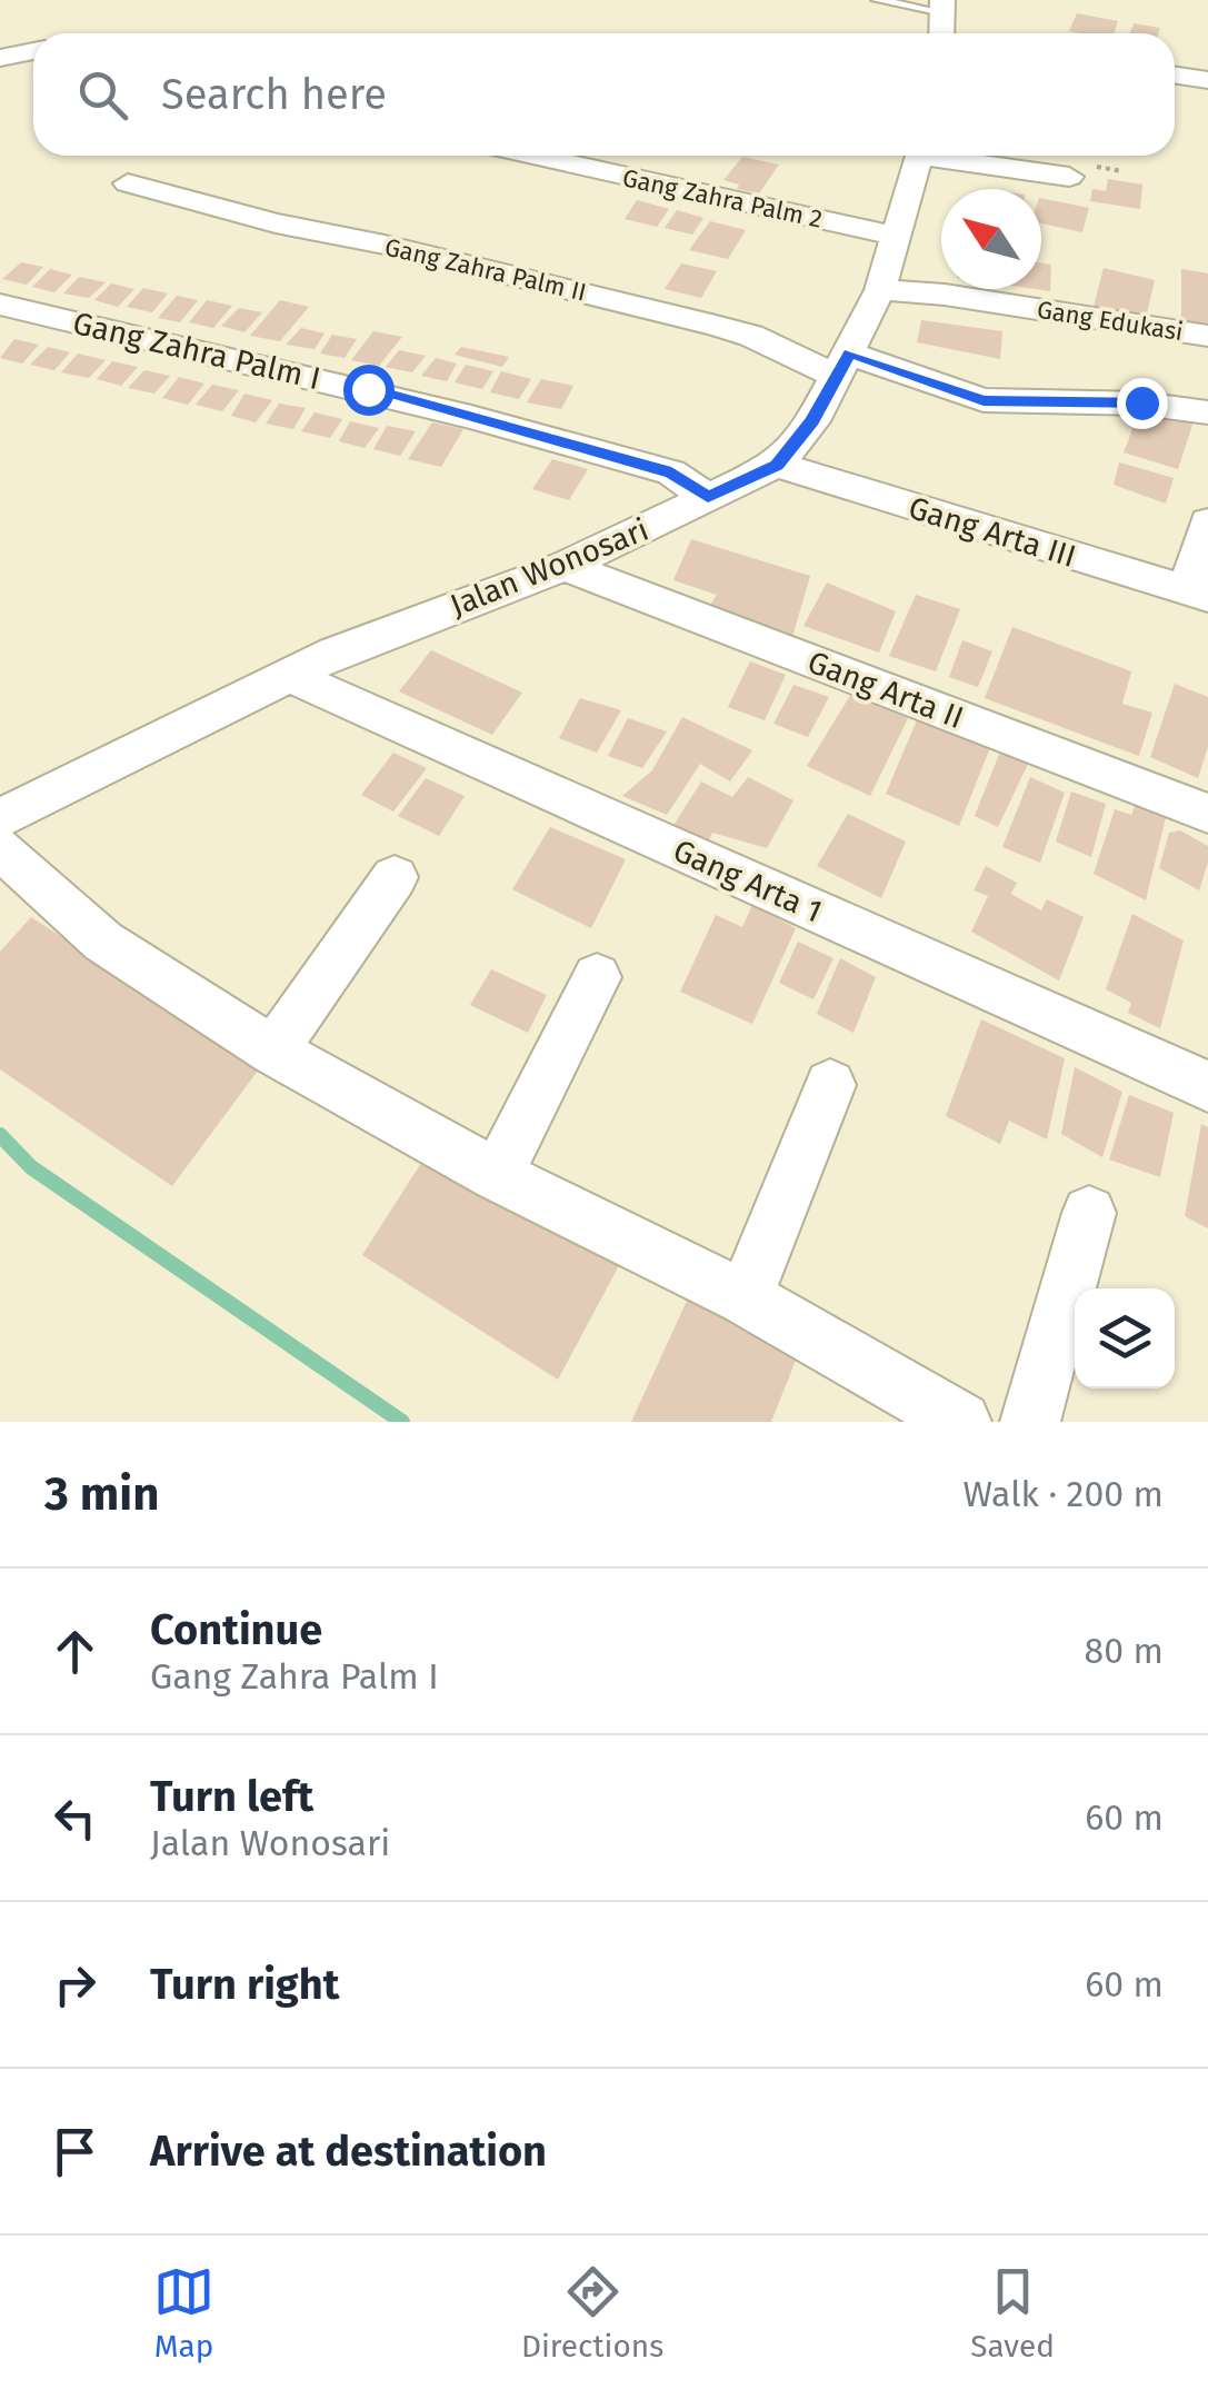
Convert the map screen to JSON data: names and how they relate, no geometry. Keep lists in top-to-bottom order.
{
  "streets": {
    "street": [
      "Gang Zahra Palm 2",
      "Gang Zahra Palm II",
      "Gang Edukasi",
      "Gang Zahra Palm I",
      "Gang Arta III",
      "Jalan Wonosari",
      "Gang Arta II",
      "Gang Arta 1"
    ]
  },
  "crossings": [
    ["Gang Zahra Palm 2", "Jalan Wonosari"],
    ["Gang Zahra Palm II", "Jalan Wonosari"],
    ["Gang Edukasi", "Jalan Wonosari"],
    ["Gang Zahra Palm I", "Jalan Wonosari"],
    ["Gang Arta III", "Jalan Wonosari"],
    ["Jalan Wonosari", "Gang Arta II"],
    ["Jalan Wonosari", "Gang Arta 1"]
  ],
  "north": "top left",
  "page": {
    "search": "Search here",
    "heading": ["3 min", "Walk · 200 m"],
    "list": [
      ["Continue", "Gang Zahra Palm I", "80 m"],
      ["Turn left", "Jalan Wonosari", "60 m"],
      ["Turn right", "60 m"],
      "Arrive at destination"
    ],
    "nav": ["Map", "Directions", "Saved"]
  }
}
